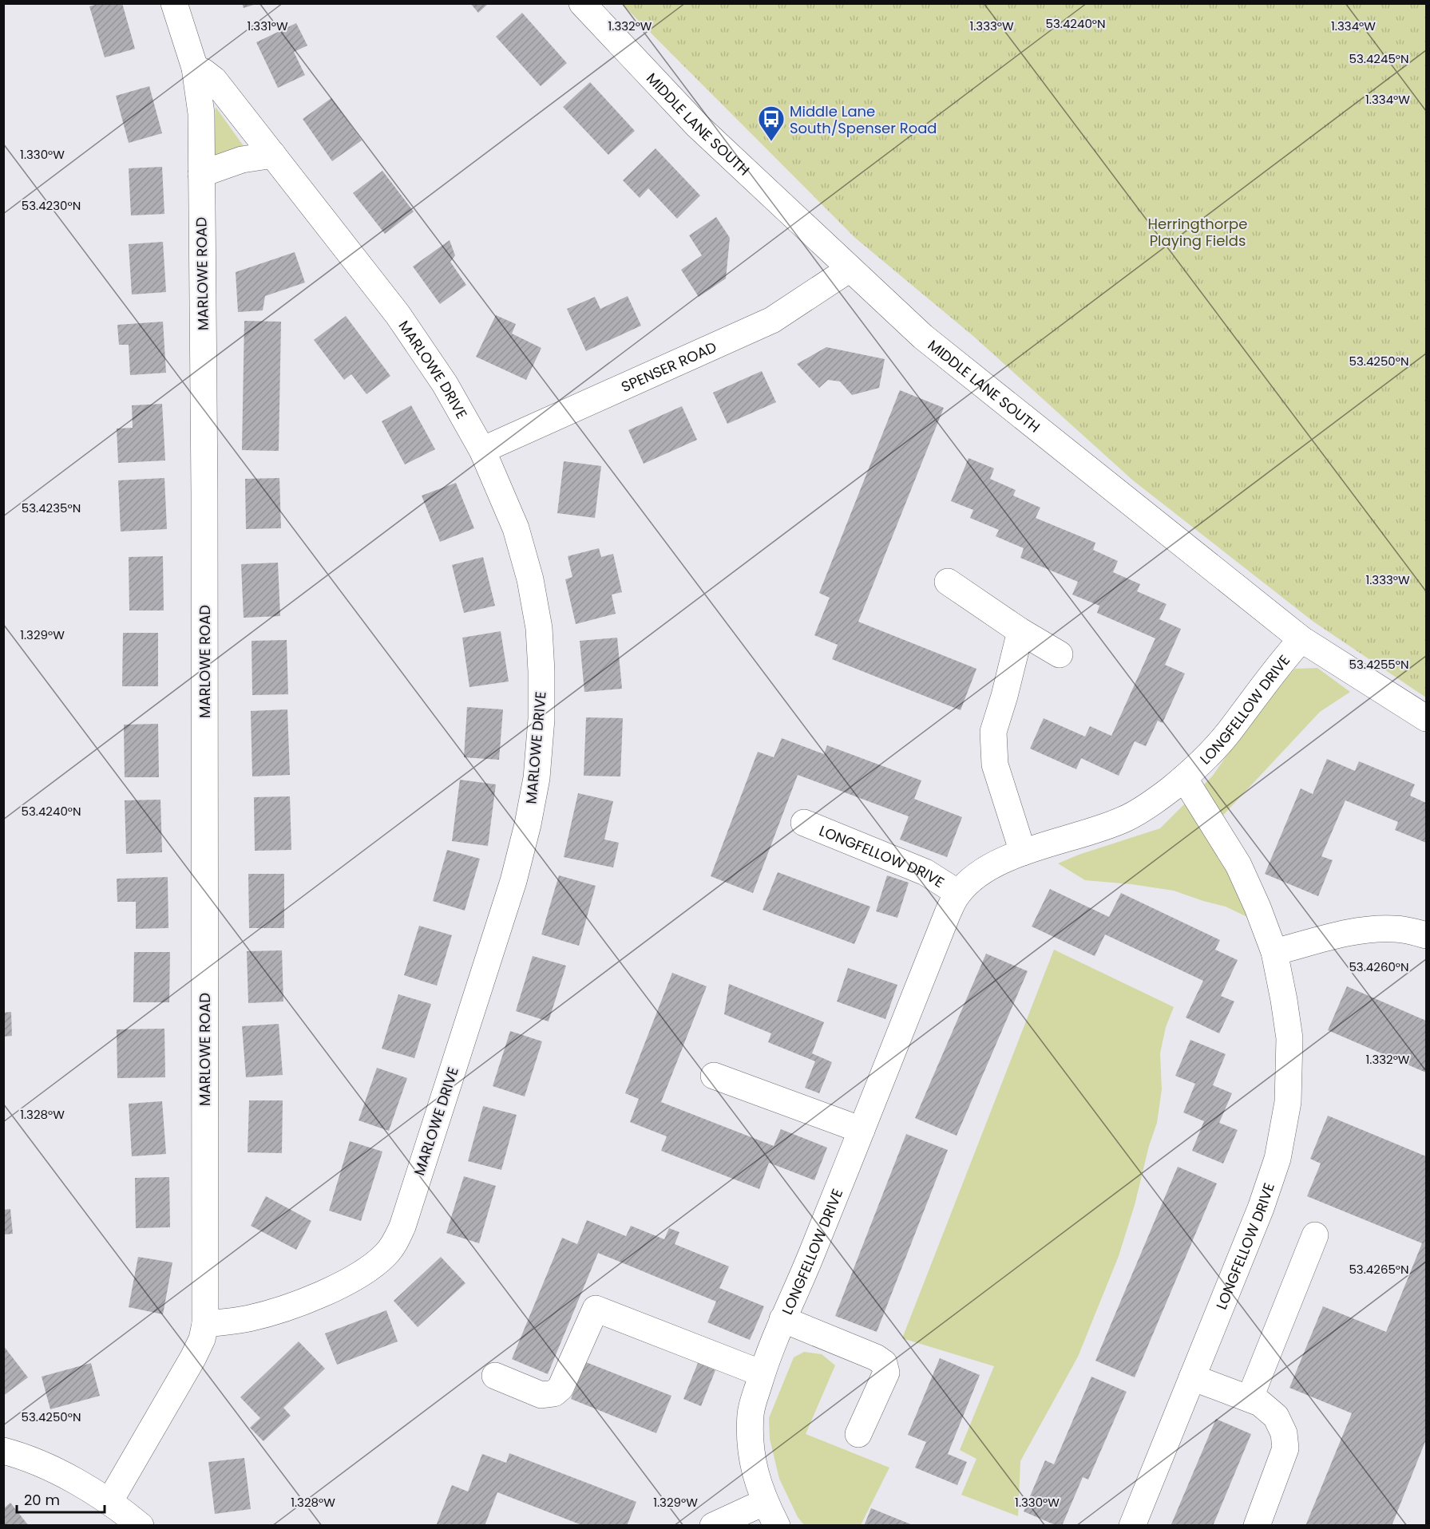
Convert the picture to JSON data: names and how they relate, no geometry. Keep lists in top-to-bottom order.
{
  "streets": {
    "street": [
      "MIDDLE LANE SOUTH",
      "MARLOWE ROAD",
      "SPENSER ROAD",
      "MARLOWE DRIVE",
      "LONGFELLOW DRIVE"
    ]
  },
  "crossings": [
    ["MIDDLE LANE SOUTH", "SPENSER ROAD"],
    ["MIDDLE LANE SOUTH", "LONGFELLOW DRIVE"],
    ["MARLOWE ROAD", "MARLOWE DRIVE"],
    ["SPENSER ROAD", "MARLOWE DRIVE"]
  ],
  "parks": ["Herringthorpe Playing Fields"],
  "places": {
    "bus stop": ["Middle Lane South/Spenser Road"]
  },
  "scale_bar": "20 m",
  "coordinates": [
    "53.4240°N",
    "1.331°W",
    "1.333°W",
    "1.334°W",
    "1.332°W",
    "53.4245°N",
    "1.330°W",
    "53.4230°N",
    "53.4250°N",
    "53.4235°N",
    "1.329°W",
    "53.4255°N",
    "53.4260°N",
    "1.328°W",
    "53.4265°N"
  ]
}
